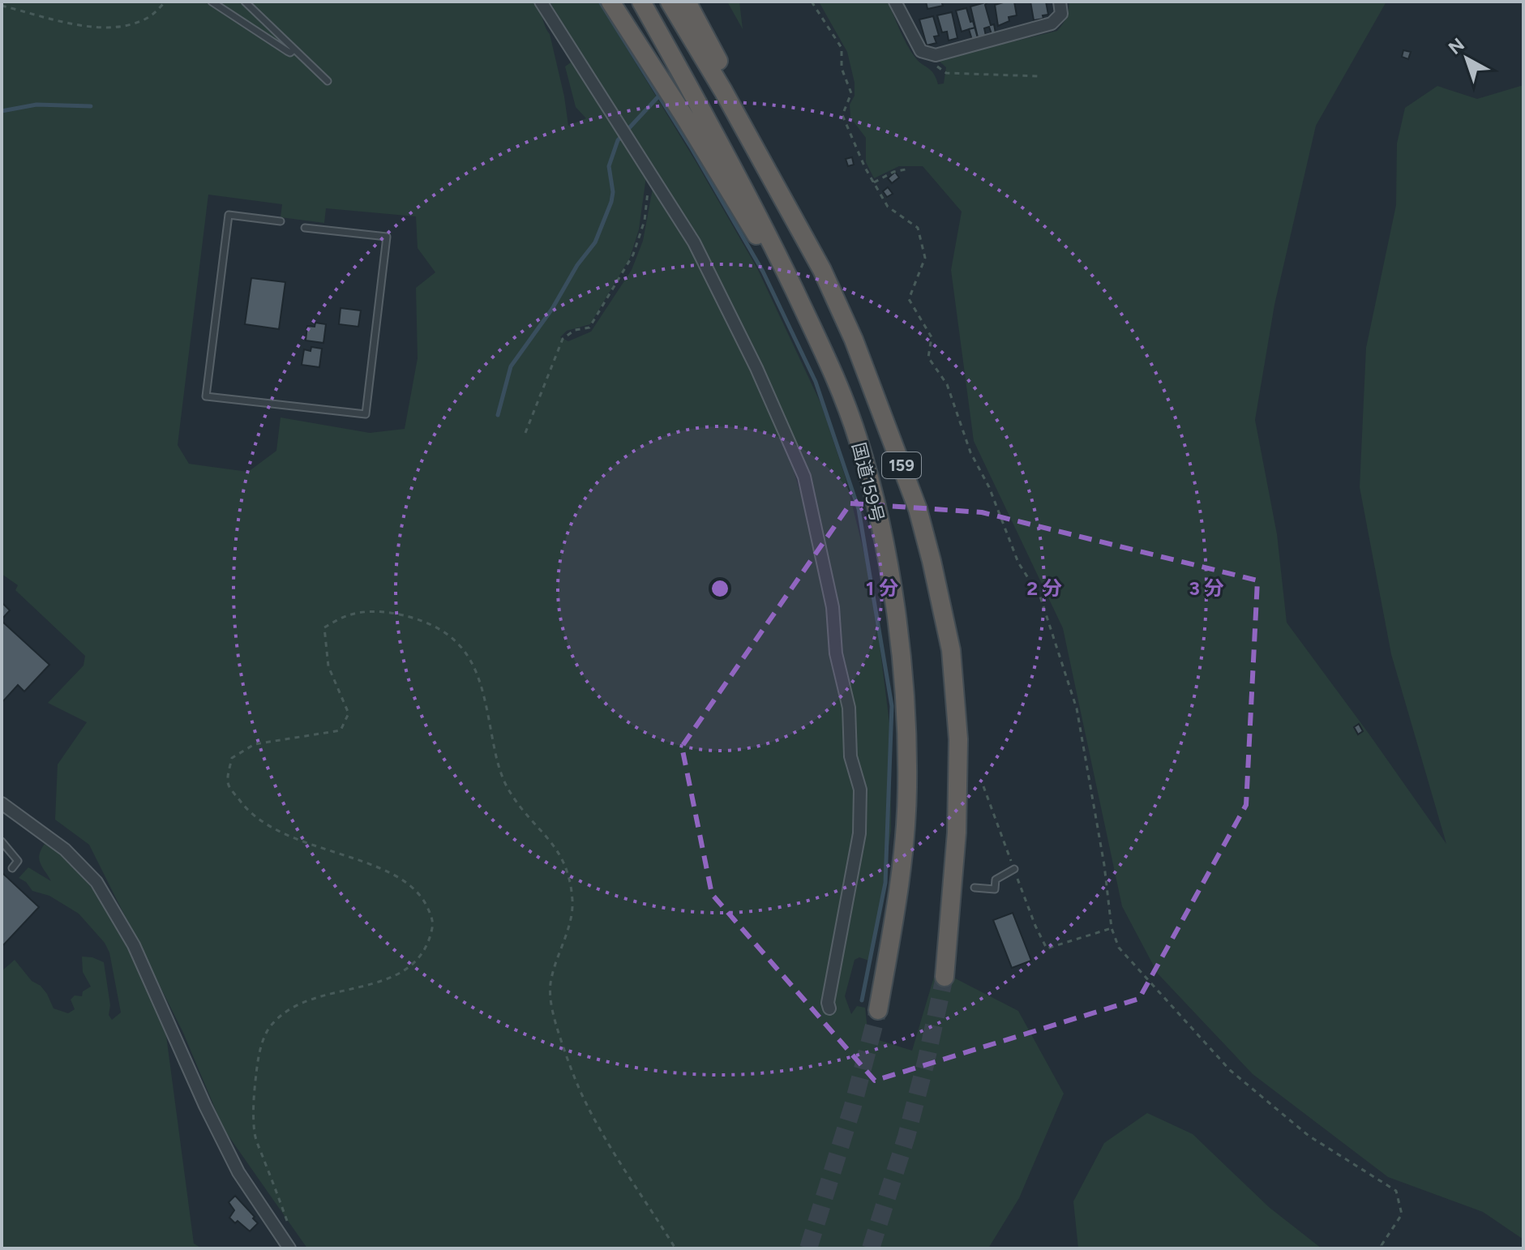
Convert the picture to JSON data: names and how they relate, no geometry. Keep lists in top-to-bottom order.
{
  "streets": {
    "highway": ["159", "国道159号"]
  },
  "crossings": [
    ["159", "国道159号"]
  ],
  "north": "top left",
  "rings": ["1 分", "2 分", "3 分"]
}
